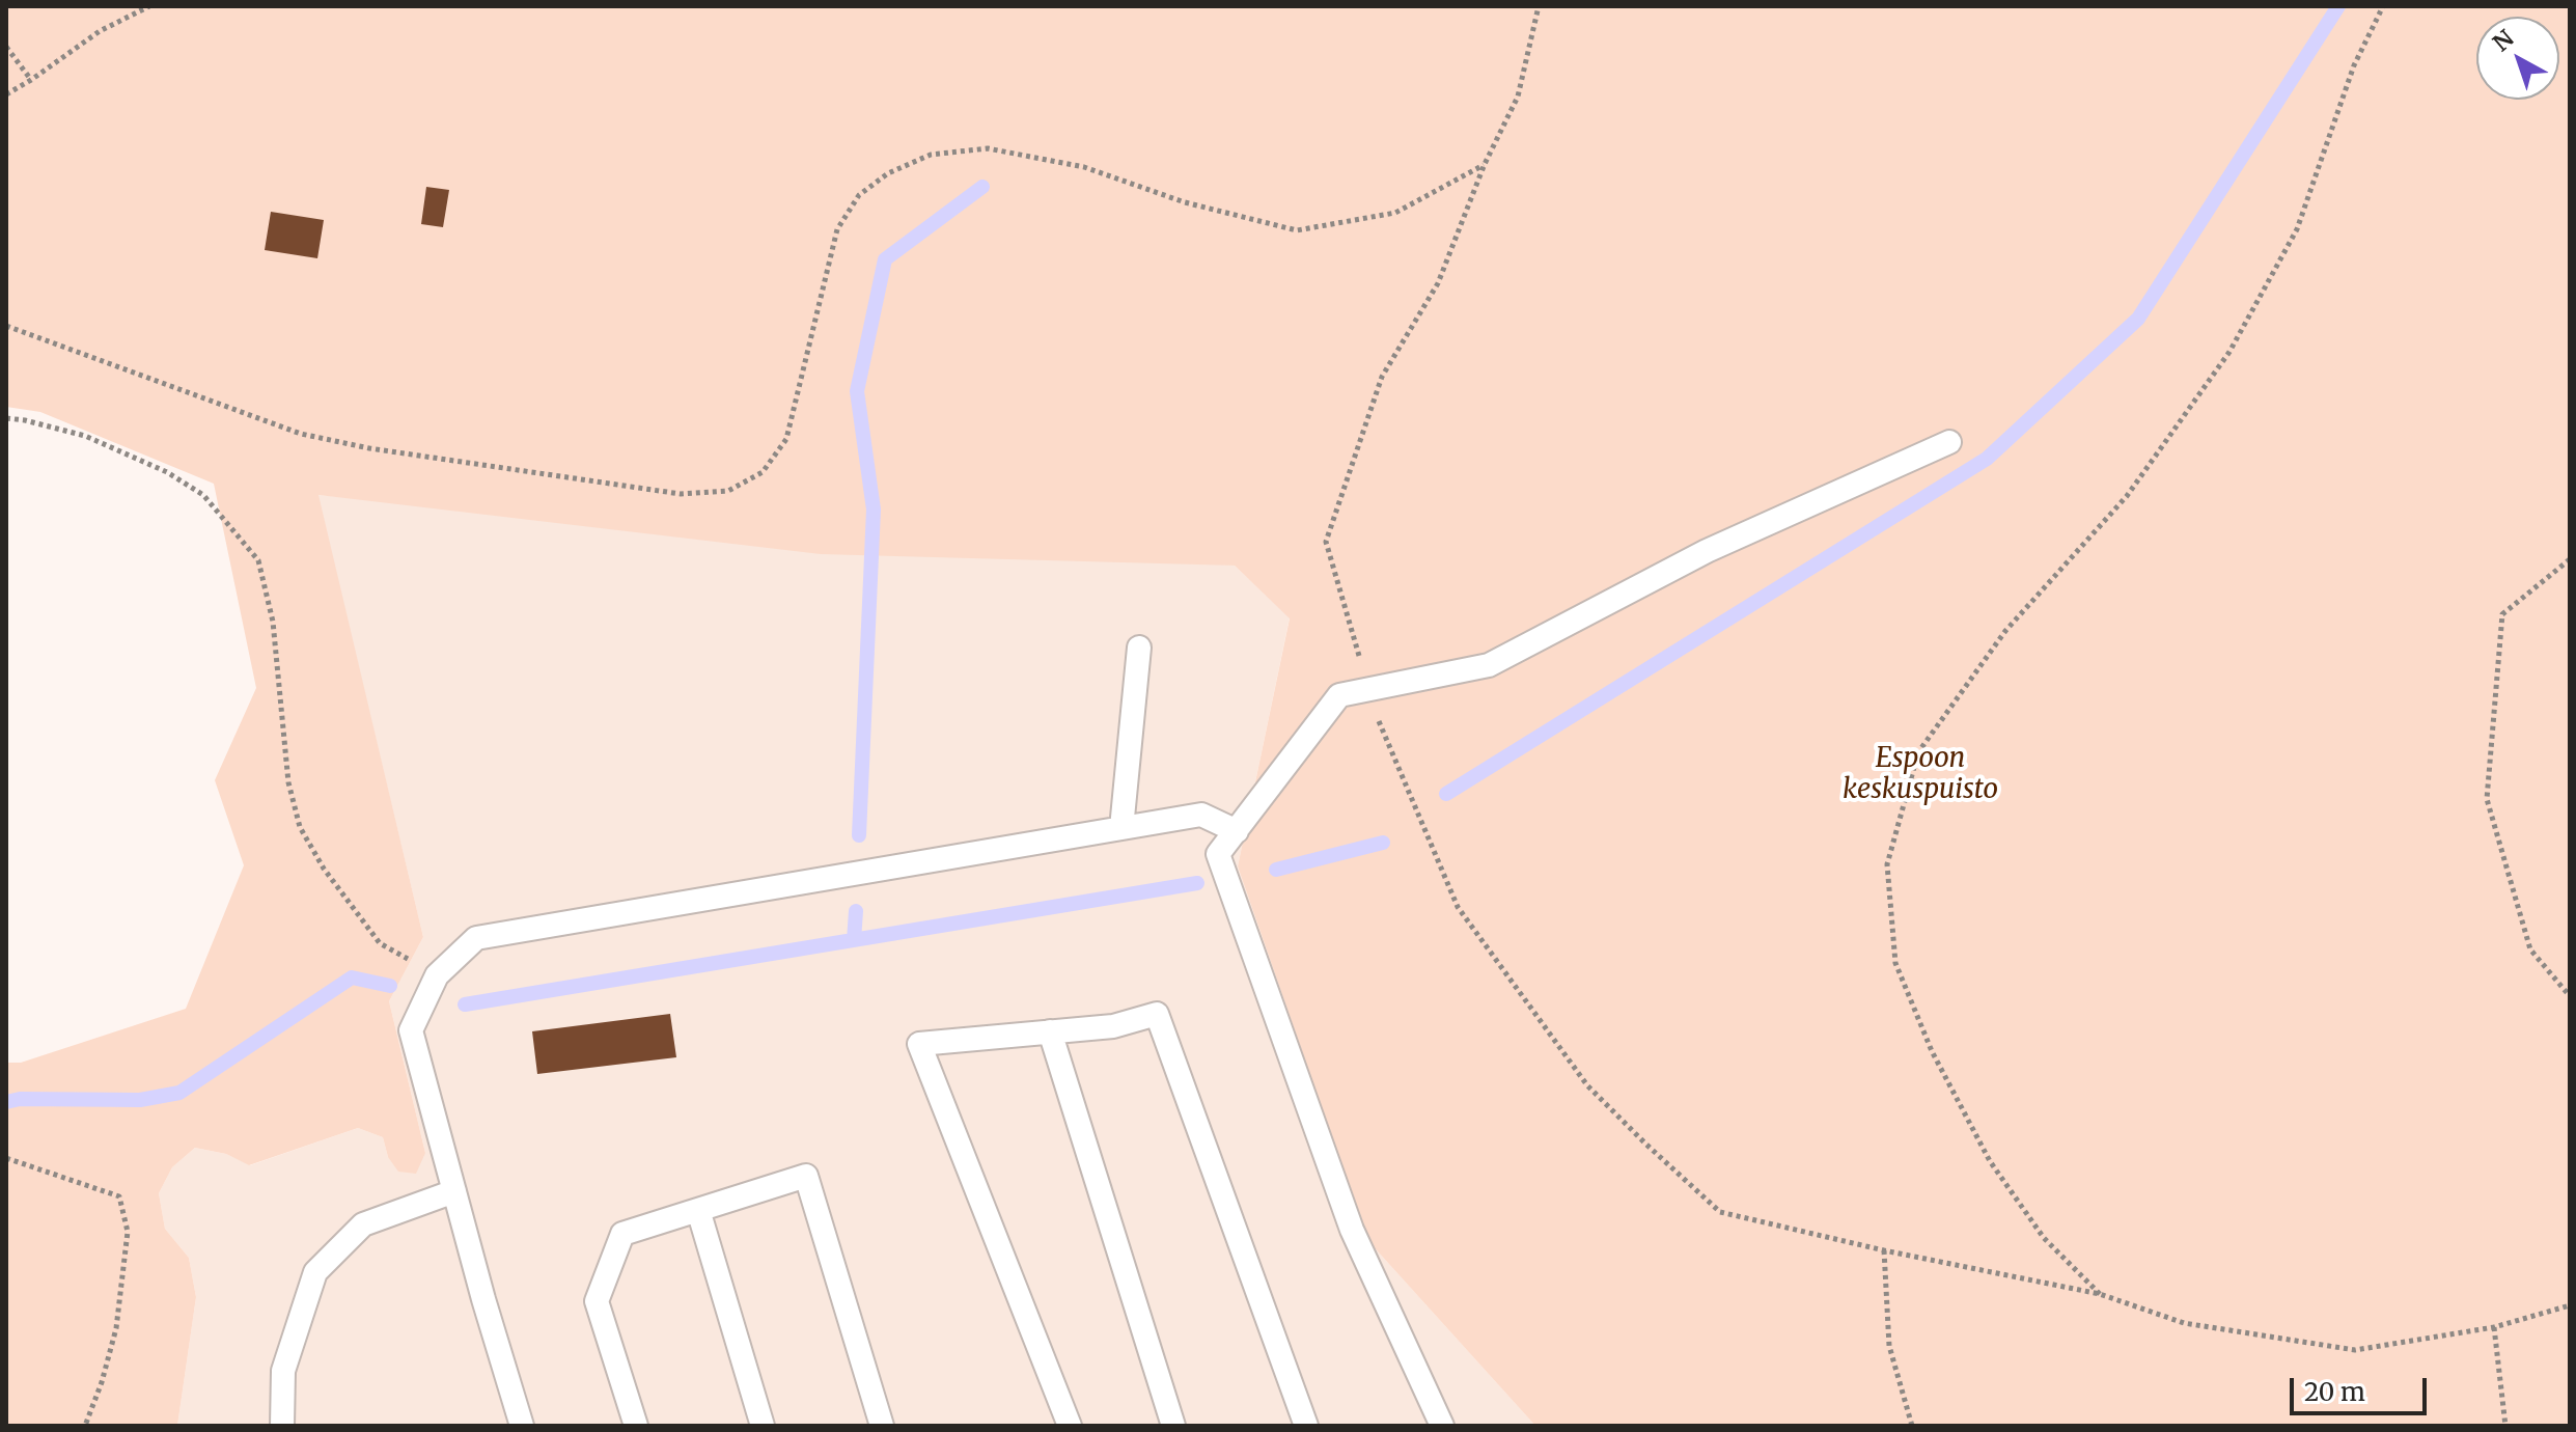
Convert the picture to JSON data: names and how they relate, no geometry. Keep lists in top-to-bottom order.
{
  "parks": ["Espoon keskuspuisto"],
  "scale_bar": "20 m",
  "north": "top left"
}
